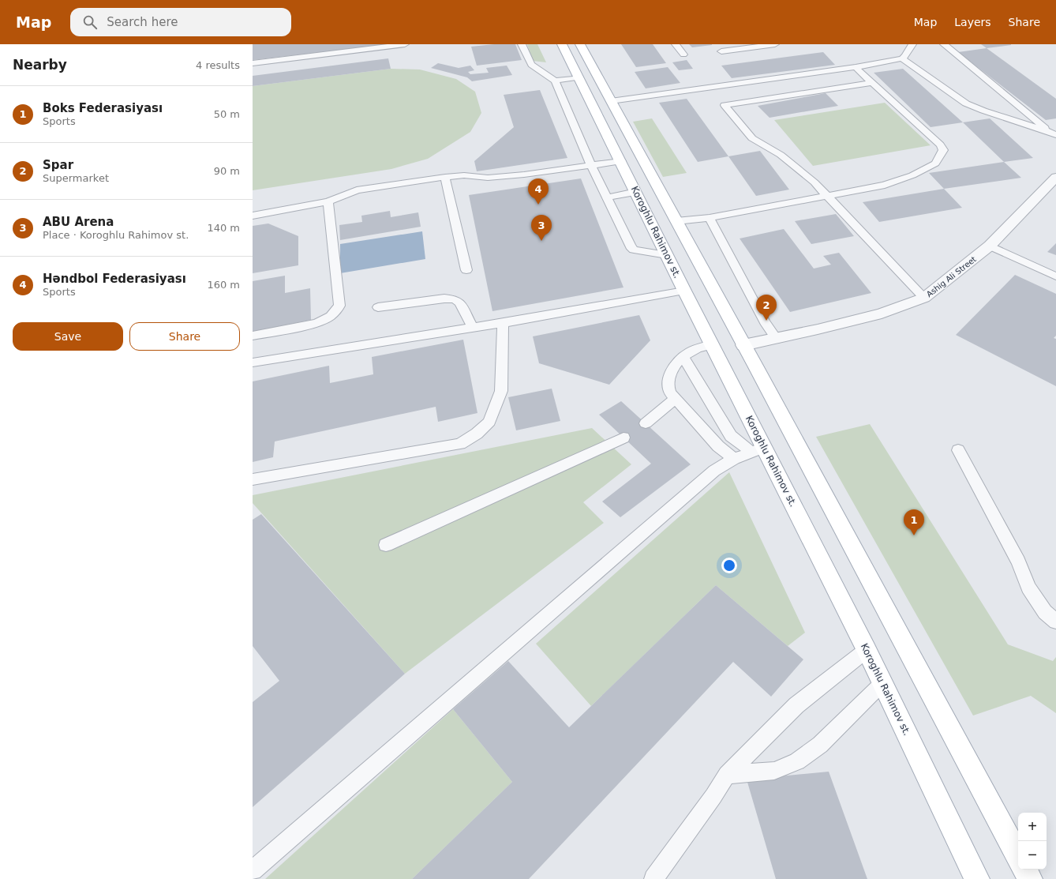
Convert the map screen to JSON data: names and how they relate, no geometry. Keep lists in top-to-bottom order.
{
  "streets": {
    "main road": ["Koroghlu Rahimov st."],
    "street": ["Ashig Ali Street"]
  },
  "page": {
    "header": "Map",
    "search": "Search here",
    "nav": ["Map", "Layers", "Share"],
    "heading": ["Nearby", "4 results"],
    "list": [
      {
        "mark": "1",
        "name": "Boks Federasiyası",
        "note": "Sports",
        "value": "50 m"
      },
      {
        "mark": "2",
        "name": "Spar",
        "note": "Supermarket",
        "value": "90 m"
      },
      {
        "mark": "3",
        "name": "ABU Arena",
        "note": "Place · Koroghlu Rahimov st.",
        "value": "140 m"
      },
      {
        "mark": "4",
        "name": "Həndbol Federasiyası",
        "note": "Sports",
        "value": "160 m"
      }
    ],
    "pins": [
      "4",
      "3",
      "2",
      "1"
    ],
    "buttons": ["Save", "Share"],
    "map_buttons": ["+", "−"]
  }
}
